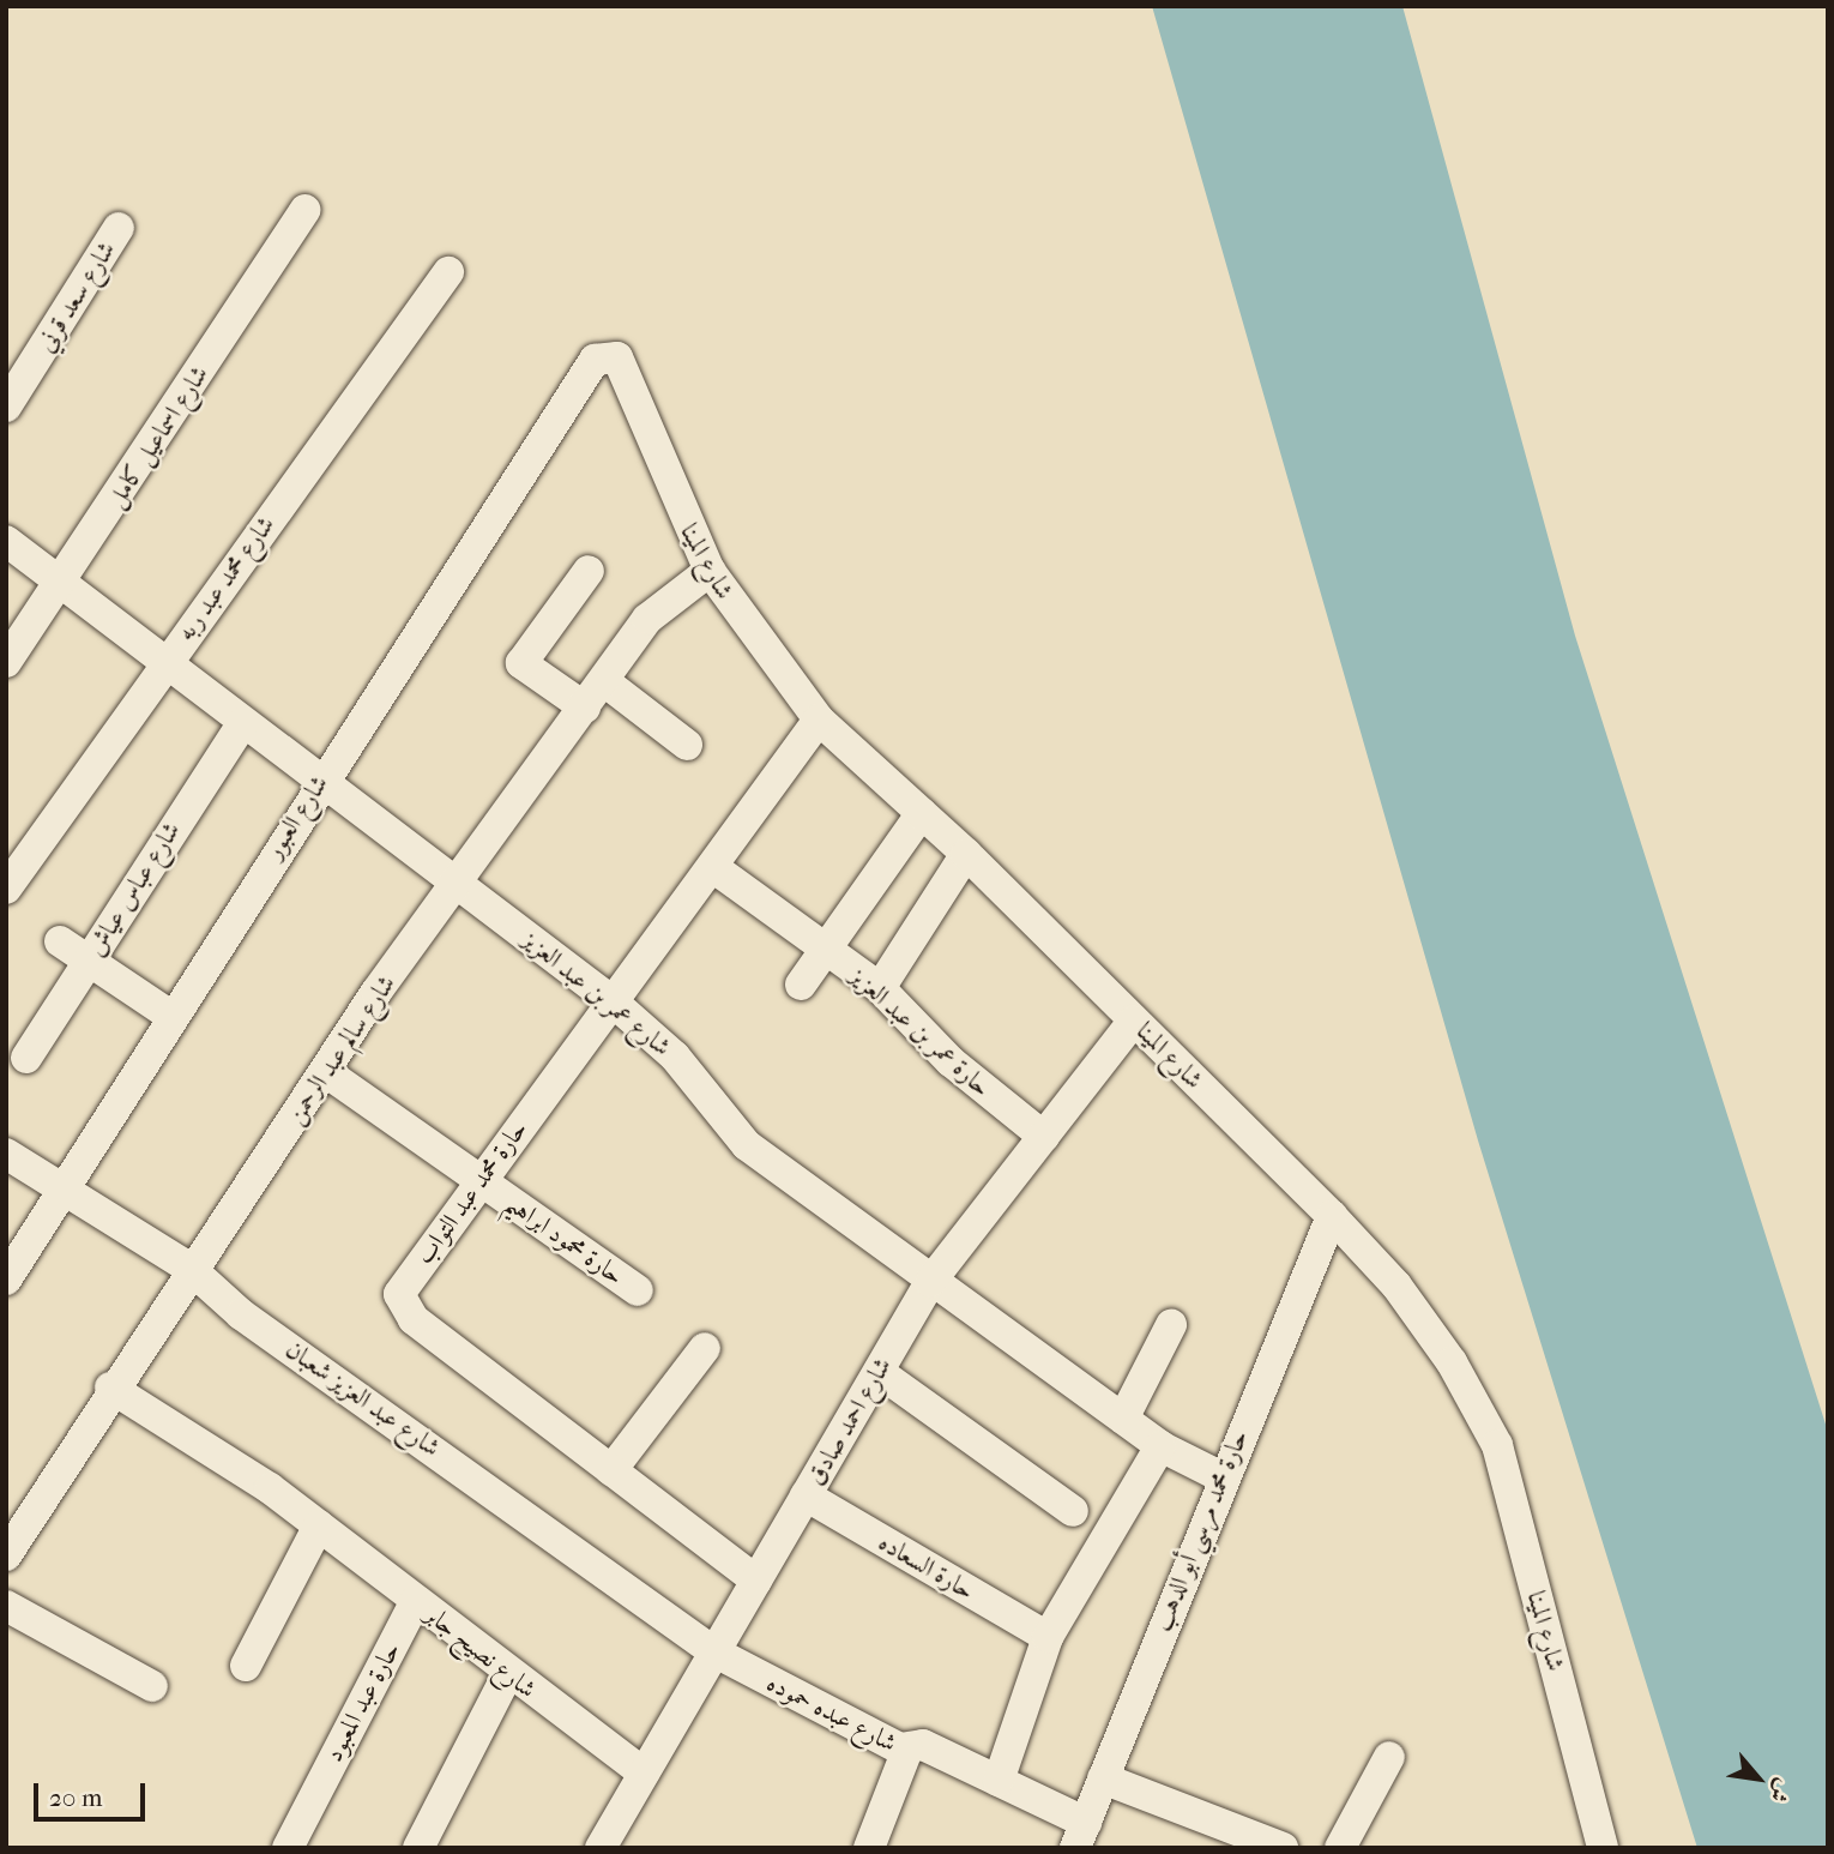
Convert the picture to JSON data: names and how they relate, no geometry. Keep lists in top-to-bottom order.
{
  "streets": {
    "street": [
      "شارع سعد قرني",
      "شارع اسماعيل كامل",
      "شارع المينا",
      "شارع محمد عبد ربه",
      "شارع العبور",
      "شارع عباس عياش",
      "شارع عمر بن عبد العزيز",
      "حارة عمر بن عبد العزيز",
      "شارع سالم عبد الرحمن",
      "حارة محمد عبد التواب",
      "حارة محمود ابراهيم",
      "شارع عبد العزيز شعبان",
      "شارع احمد صادق",
      "حارة محمد مرسي أبو الدهب",
      "حارة السعاده",
      "شارع نصيح جابر",
      "حارة عبد المعبود",
      "شارع عبده حموده"
    ]
  },
  "crossings": [
    ["شارع اسماعيل كامل", "شارع عمر بن عبد العزيز"],
    ["شارع المينا", "شارع العبور"],
    ["شارع المينا", "شارع سالم عبد الرحمن"],
    ["شارع المينا", "حارة محمد عبد التواب"],
    ["شارع المينا", "شارع احمد صادق"],
    ["شارع المينا", "حارة محمد مرسي أبو الدهب"],
    ["شارع محمد عبد ربه", "شارع عمر بن عبد العزيز"],
    ["شارع العبور", "شارع عمر بن عبد العزيز"],
    ["شارع العبور", "شارع عبد العزيز شعبان"],
    ["شارع عباس عياش", "شارع عمر بن عبد العزيز"],
    ["شارع عمر بن عبد العزيز", "شارع سالم عبد الرحمن"],
    ["شارع عمر بن عبد العزيز", "حارة محمد عبد التواب"],
    ["شارع عمر بن عبد العزيز", "شارع احمد صادق"],
    ["شارع عمر بن عبد العزيز", "حارة محمد مرسي أبو الدهب"],
    ["حارة عمر بن عبد العزيز", "حارة محمد عبد التواب"],
    ["حارة عمر بن عبد العزيز", "شارع احمد صادق"],
    ["شارع سالم عبد الرحمن", "حارة محمود ابراهيم"],
    ["شارع سالم عبد الرحمن", "شارع عبد العزيز شعبان"],
    ["شارع سالم عبد الرحمن", "شارع نصيح جابر"],
    ["حارة محمد عبد التواب", "حارة محمود ابراهيم"],
    ["حارة محمد عبد التواب", "شارع احمد صادق"],
    ["شارع عبد العزيز شعبان", "شارع احمد صادق"],
    ["شارع عبد العزيز شعبان", "شارع عبده حموده"],
    ["شارع احمد صادق", "حارة السعاده"],
    ["شارع احمد صادق", "شارع نصيح جابر"],
    ["شارع احمد صادق", "شارع عبده حموده"],
    ["حارة محمد مرسي أبو الدهب", "شارع عبده حموده"],
    ["شارع نصيح جابر", "حارة عبد المعبود"]
  ],
  "scale_bar": "20 m",
  "north": "bottom right"
}
